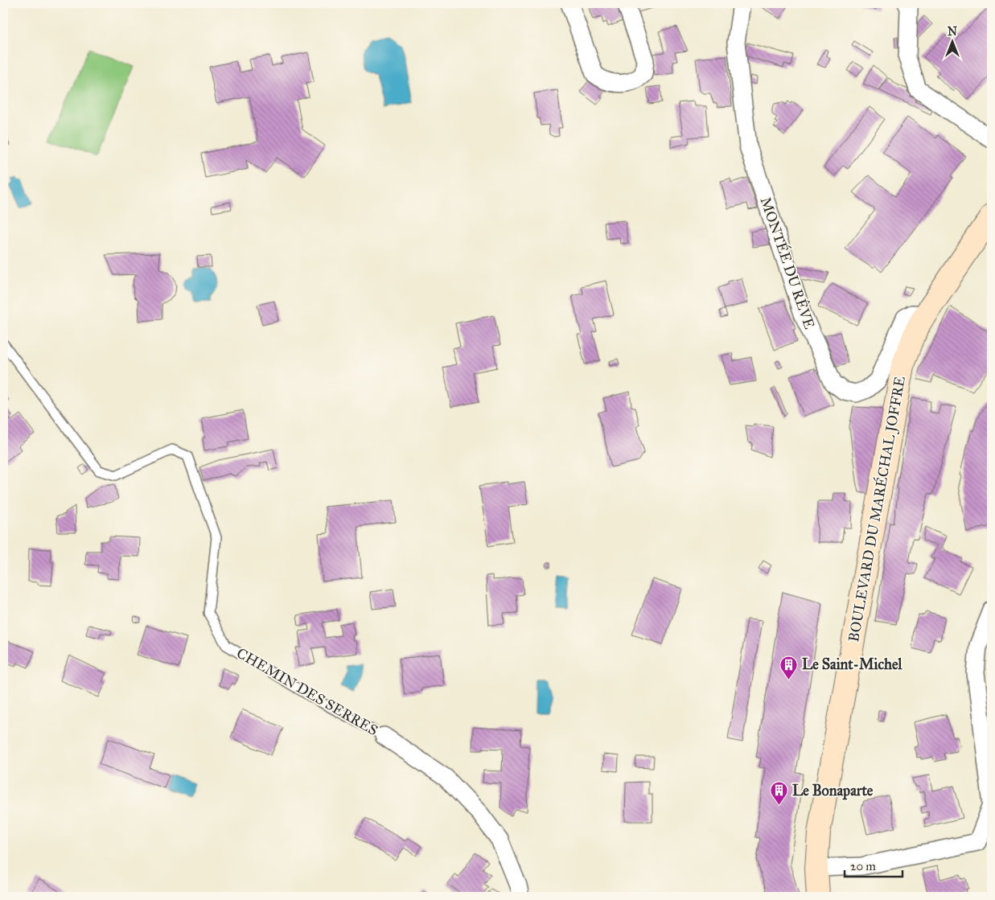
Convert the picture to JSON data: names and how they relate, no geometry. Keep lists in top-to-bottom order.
{
  "streets": {
    "main road": ["BOULEVARD DU MARÉCHAL JOFFRE"],
    "street": ["MONTÉE DU RÊVE", "CHEMIN DES SERRES"]
  },
  "crossings": [
    ["MONTÉE DU RÊVE", "BOULEVARD DU MARÉCHAL JOFFRE"]
  ],
  "places": {
    "building": ["Le Saint-Michel", "Le Bonaparte"]
  },
  "scale_bar": "20 m",
  "north": "top"
}
